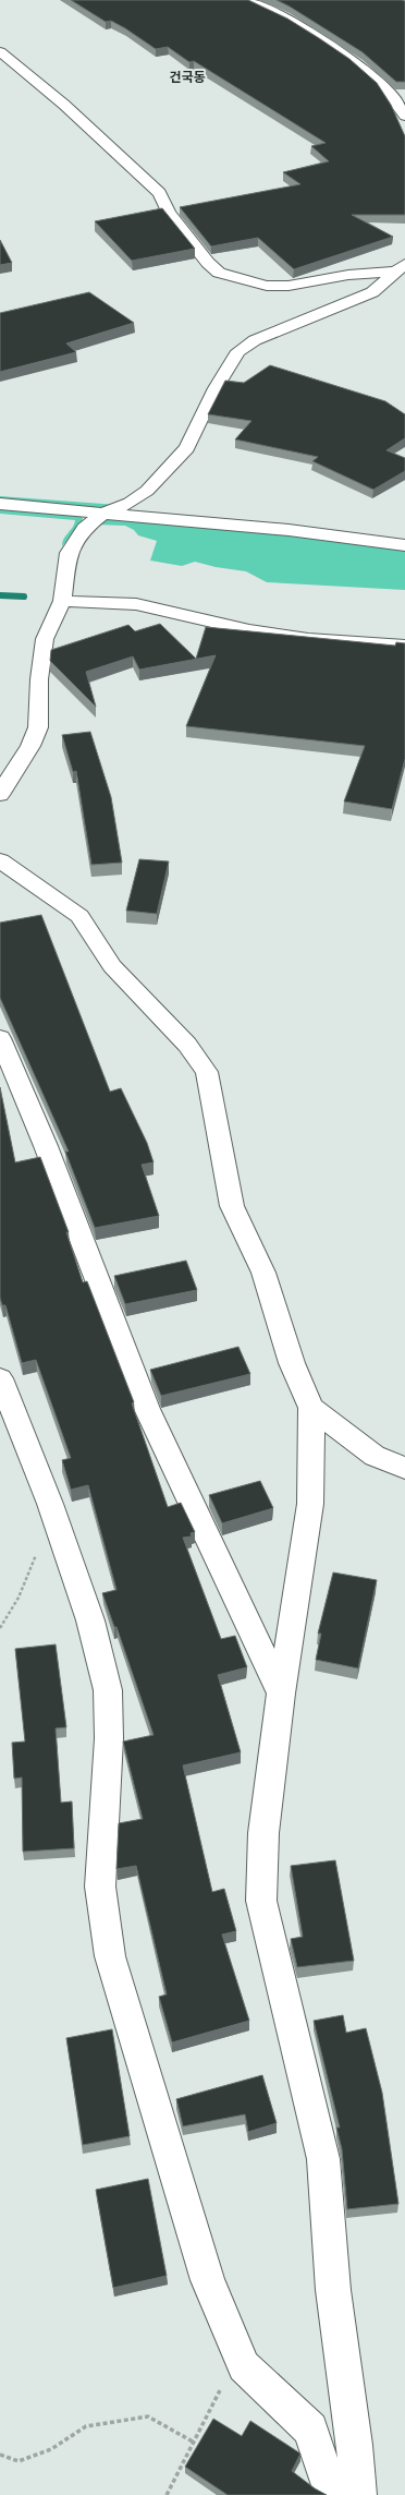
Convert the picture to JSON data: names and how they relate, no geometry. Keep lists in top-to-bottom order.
{
  "districts": ["건국동"]
}
